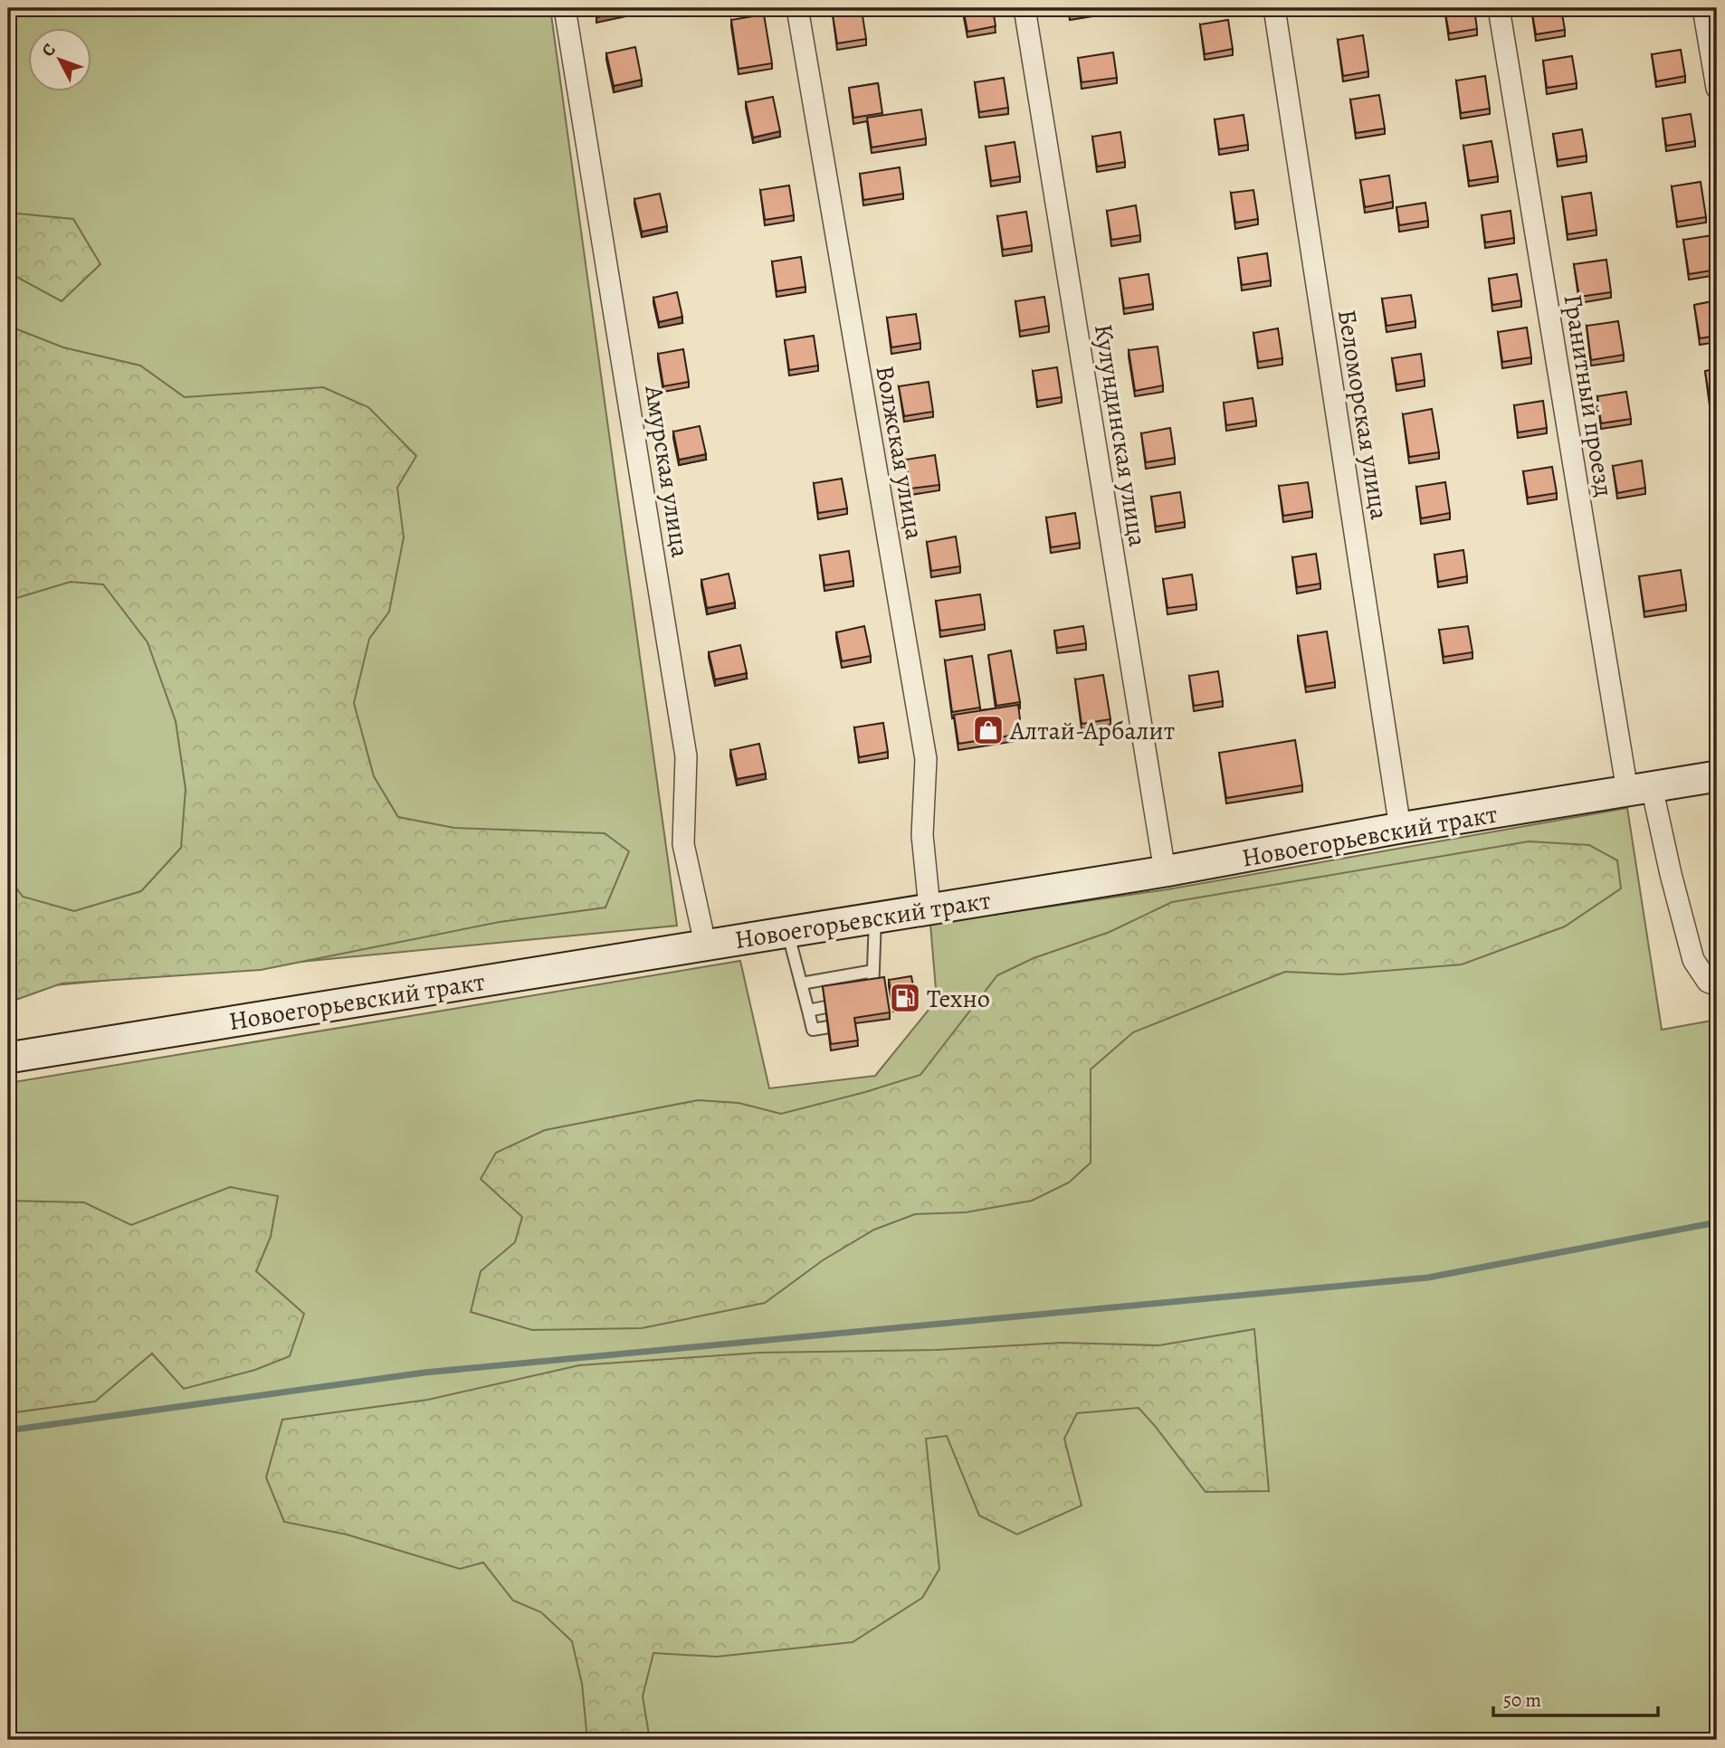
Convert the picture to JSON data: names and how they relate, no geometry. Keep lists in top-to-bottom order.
{
  "streets": {
    "main road": ["Новоегорьевский тракт"],
    "street": [
      "Гранитный проезд",
      "Беломорская улица",
      "Кулундинская улица",
      "Волжская улица",
      "Амурская улица"
    ]
  },
  "crossings": [
    ["Гранитный проезд", "Новоегорьевский тракт"],
    ["Беломорская улица", "Новоегорьевский тракт"],
    ["Кулундинская улица", "Новоегорьевский тракт"],
    ["Волжская улица", "Новоегорьевский тракт"],
    ["Амурская улица", "Новоегорьевский тракт"]
  ],
  "places": {
    "shop": ["Алтай-Арбалит"],
    "fuel station": ["Техно"]
  },
  "scale_bar": "50 m",
  "north": "top left"
}
